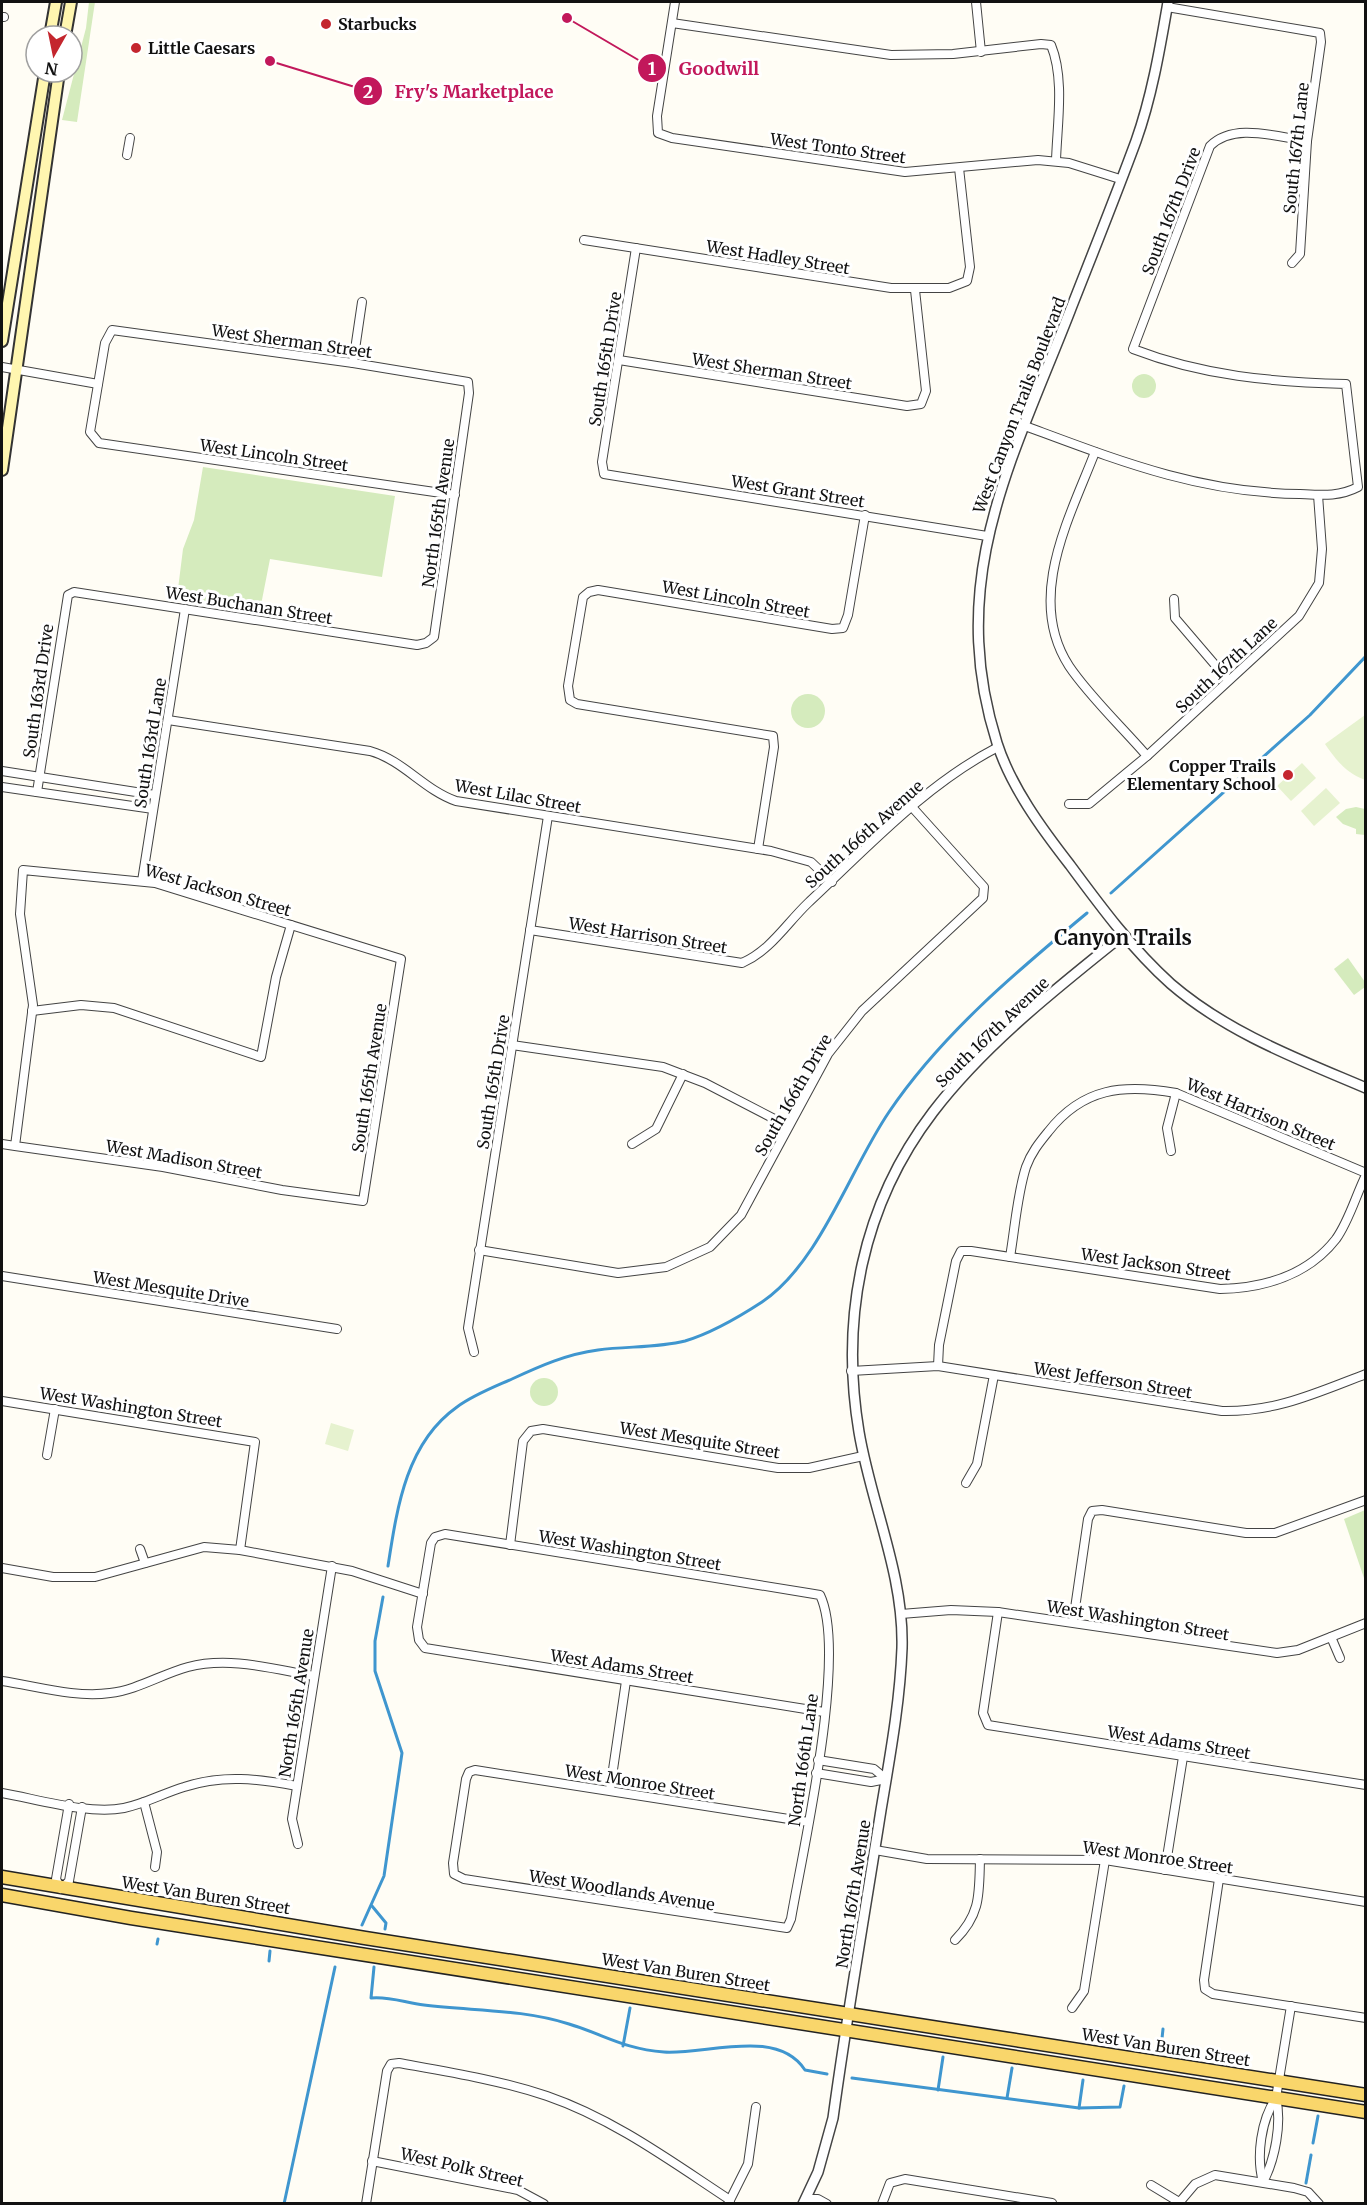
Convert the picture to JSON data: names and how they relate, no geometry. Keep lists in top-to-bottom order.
{
  "streets": {
    "main road": ["West Van Buren Street"],
    "street": [
      "West Tonto Street",
      "South 167th Lane",
      "South 167th Drive",
      "West Hadley Street",
      "West Sherman Street",
      "South 165th Drive",
      "West Canyon Trails Boulevard",
      "West Lincoln Street",
      "West Grant Street",
      "North 165th Avenue",
      "West Buchanan Street",
      "South 163rd Drive",
      "South 163rd Lane",
      "West Lilac Street",
      "South 166th Avenue",
      "West Jackson Street",
      "West Harrison Street",
      "South 167th Avenue",
      "South 165th Avenue",
      "South 166th Drive",
      "West Madison Street",
      "West Mesquite Drive",
      "West Jefferson Street",
      "West Washington Street",
      "West Mesquite Street",
      "West Adams Street",
      "North 166th Lane",
      "West Monroe Street",
      "West Woodlands Avenue",
      "North 167th Avenue",
      "West Polk Street"
    ]
  },
  "crossings": [
    ["West Tonto Street", "West Hadley Street"],
    ["West Tonto Street", "West Canyon Trails Boulevard"],
    ["South 167th Lane", "South 167th Drive"],
    ["South 167th Lane", "West Canyon Trails Boulevard"],
    ["West Hadley Street", "West Sherman Street"],
    ["West Hadley Street", "South 165th Drive"],
    ["West Sherman Street", "South 165th Drive"],
    ["West Sherman Street", "West Lincoln Street"],
    ["West Sherman Street", "North 165th Avenue"],
    ["South 165th Drive", "West Grant Street"],
    ["South 165th Drive", "West Lilac Street"],
    ["South 165th Drive", "West Harrison Street"],
    ["South 165th Drive", "South 166th Drive"],
    ["West Canyon Trails Boulevard", "West Grant Street"],
    ["West Canyon Trails Boulevard", "South 166th Avenue"],
    ["West Canyon Trails Boulevard", "South 167th Avenue"],
    ["West Lincoln Street", "West Grant Street"],
    ["West Lincoln Street", "North 165th Avenue"],
    ["West Lincoln Street", "West Lilac Street"],
    ["North 165th Avenue", "West Buchanan Street"],
    ["West Buchanan Street", "South 163rd Drive"],
    ["West Buchanan Street", "South 163rd Lane"],
    ["South 163rd Lane", "West Lilac Street"],
    ["South 163rd Lane", "West Jackson Street"],
    ["West Lilac Street", "South 166th Avenue"],
    ["South 166th Avenue", "West Harrison Street"],
    ["South 166th Avenue", "South 166th Drive"],
    ["West Jackson Street", "West Harrison Street"],
    ["West Jackson Street", "South 165th Avenue"],
    ["West Jackson Street", "West Jefferson Street"],
    ["South 167th Avenue", "West Jefferson Street"],
    ["South 167th Avenue", "West Mesquite Street"],
    ["South 167th Avenue", "North 167th Avenue"],
    ["South 165th Avenue", "West Madison Street"],
    ["West Washington Street", "West Mesquite Street"],
    ["West Washington Street", "West Adams Street"],
    ["West Washington Street", "North 166th Lane"],
    ["West Washington Street", "North 167th Avenue"],
    ["West Adams Street", "North 166th Lane"],
    ["North 166th Lane", "West Monroe Street"],
    ["North 166th Lane", "West Woodlands Avenue"],
    ["West Monroe Street", "West Woodlands Avenue"],
    ["West Monroe Street", "North 167th Avenue"],
    ["North 167th Avenue", "West Van Buren Street"]
  ],
  "districts": ["Canyon Trails"],
  "places": [
    "Goodwill",
    "Starbucks",
    "Little Caesars",
    "Fry's Marketplace",
    "Copper Trails Elementary School"
  ],
  "north": "bottom"
}
